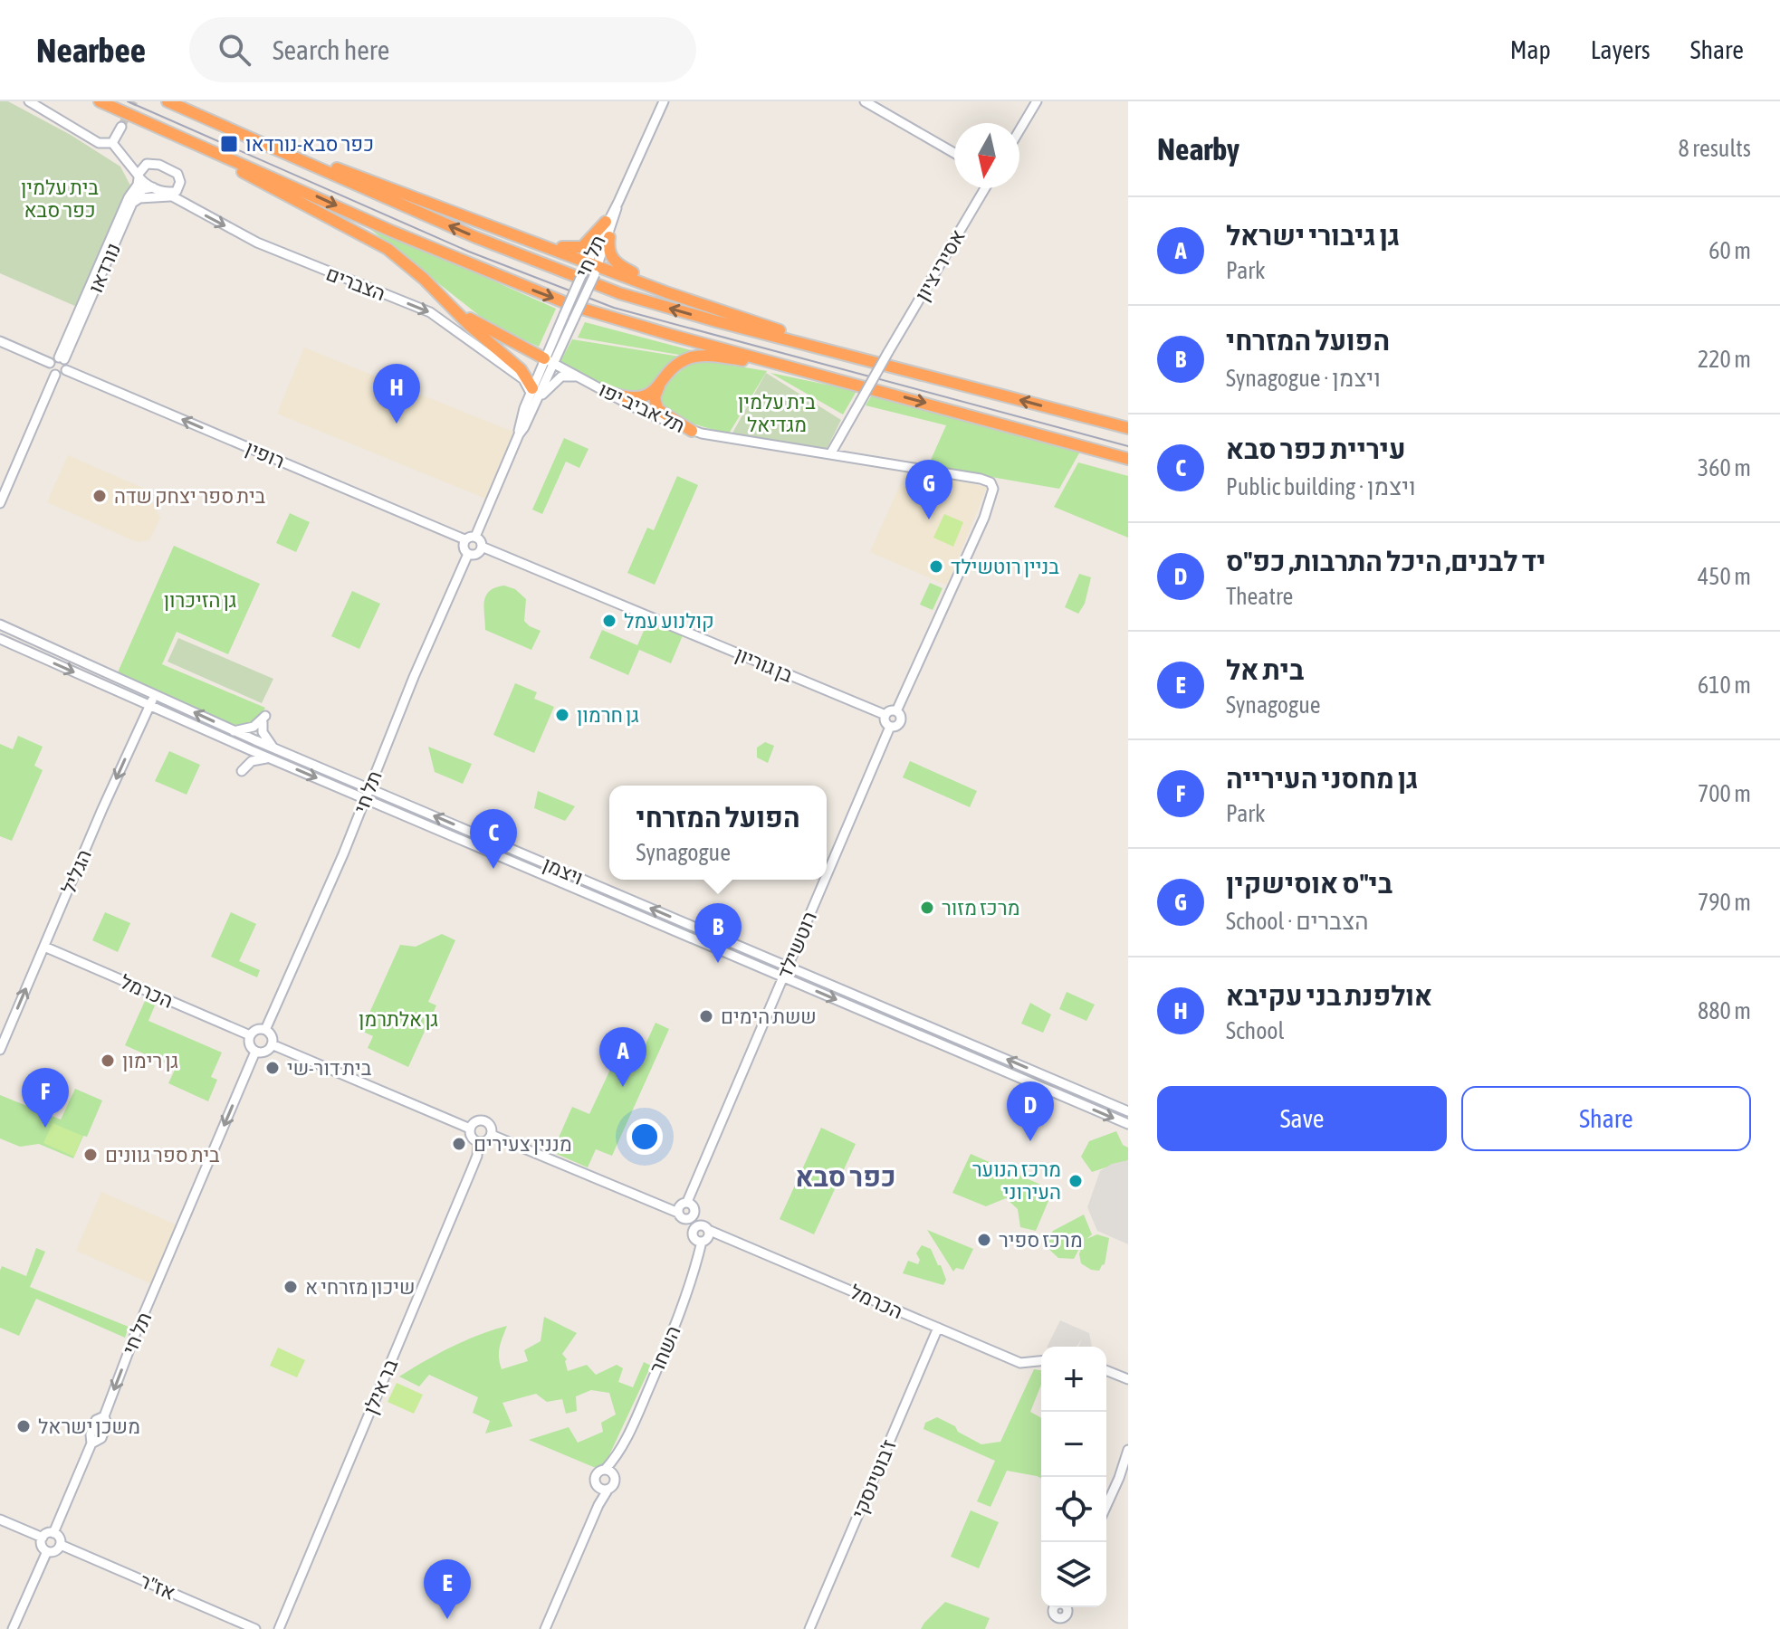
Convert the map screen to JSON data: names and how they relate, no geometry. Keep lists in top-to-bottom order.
{
  "streets": {
    "street": [
      "תל חי",
      "אסירי ציון",
      "נורדאו",
      "הצברים",
      "תל אביב יפו",
      "רופין",
      "בן גוריון",
      "ויצמן",
      "הגליל",
      "רוטשילד",
      "הכרמל",
      "השחר",
      "בר אילן",
      "ז'בוטינסקי",
      "אז\"ר"
    ]
  },
  "crossings": [
    ["תל חי", "הצברים"],
    ["תל חי", "תל אביב יפו"],
    ["תל חי", "רופין"],
    ["תל חי", "בן גוריון"],
    ["תל חי", "ויצמן"],
    ["תל חי", "הכרמל"],
    ["תל חי", "אז\"ר"],
    ["אסירי ציון", "תל אביב יפו"],
    ["נורדאו", "הצברים"],
    ["נורדאו", "רופין"],
    ["רופין", "בן גוריון"],
    ["בן גוריון", "רוטשילד"],
    ["ויצמן", "הגליל"],
    ["ויצמן", "רוטשילד"],
    ["הגליל", "הכרמל"],
    ["הכרמל", "השחר"],
    ["הכרמל", "ז'בוטינסקי"]
  ],
  "one_way": ["הצברים", "רופין"],
  "districts": ["כפר סבא"],
  "parks": [
    "בית עלמין כפר סבא",
    "בית עלמין מגדיאל",
    "גן הזיכרון",
    "גן אלתרמן"
  ],
  "places": {
    "transit": ["כפר סבא-נורדאו"],
    "other": [
      "בית ספר יצחק שדה",
      "בניין רוטשילד",
      "קולנוע עמל",
      "גן חרמון",
      "מרכז מזור",
      "ששת הימים",
      "גן רימון",
      "בית דור-שי",
      "מננין צעירים",
      "בית ספר גוונים",
      "מרכז הנוער העירוני",
      "מרכז ספיר",
      "שיכון מזרחי א",
      "משכן ישראל"
    ]
  },
  "north": "bottom",
  "page": {
    "header": "Nearbee",
    "search": "Search here",
    "nav": ["Map", "Layers", "Share"],
    "heading": ["Nearby", "8 results"],
    "list": [
      {
        "mark": "A",
        "name": "גן גיבורי ישראל",
        "note": "Park",
        "value": "60 m"
      },
      {
        "mark": "B",
        "name": "הפועל המזרחי",
        "note": "Synagogue · ויצמן",
        "value": "220 m"
      },
      {
        "mark": "C",
        "name": "עיריית כפר סבא",
        "note": "Public building · ויצמן",
        "value": "360 m"
      },
      {
        "mark": "D",
        "name": "יד לבנים, היכל התרבות, כפ\"ס",
        "note": "Theatre",
        "value": "450 m"
      },
      {
        "mark": "E",
        "name": "בית אל",
        "note": "Synagogue",
        "value": "610 m"
      },
      {
        "mark": "F",
        "name": "גן מחסני העירייה",
        "note": "Park",
        "value": "700 m"
      },
      {
        "mark": "G",
        "name": "בי\"ס אוסישקין",
        "note": "School · הצברים",
        "value": "790 m"
      },
      {
        "mark": "H",
        "name": "אולפנת בני עקיבא",
        "note": "School",
        "value": "880 m"
      }
    ],
    "pins": [
      "H",
      "G",
      "C",
      "B",
      "A",
      "F",
      "D",
      "E"
    ],
    "popup": ["הפועל המזרחי", "Synagogue"],
    "buttons": ["Save", "Share"],
    "map_buttons": ["+", "−"]
  }
}
